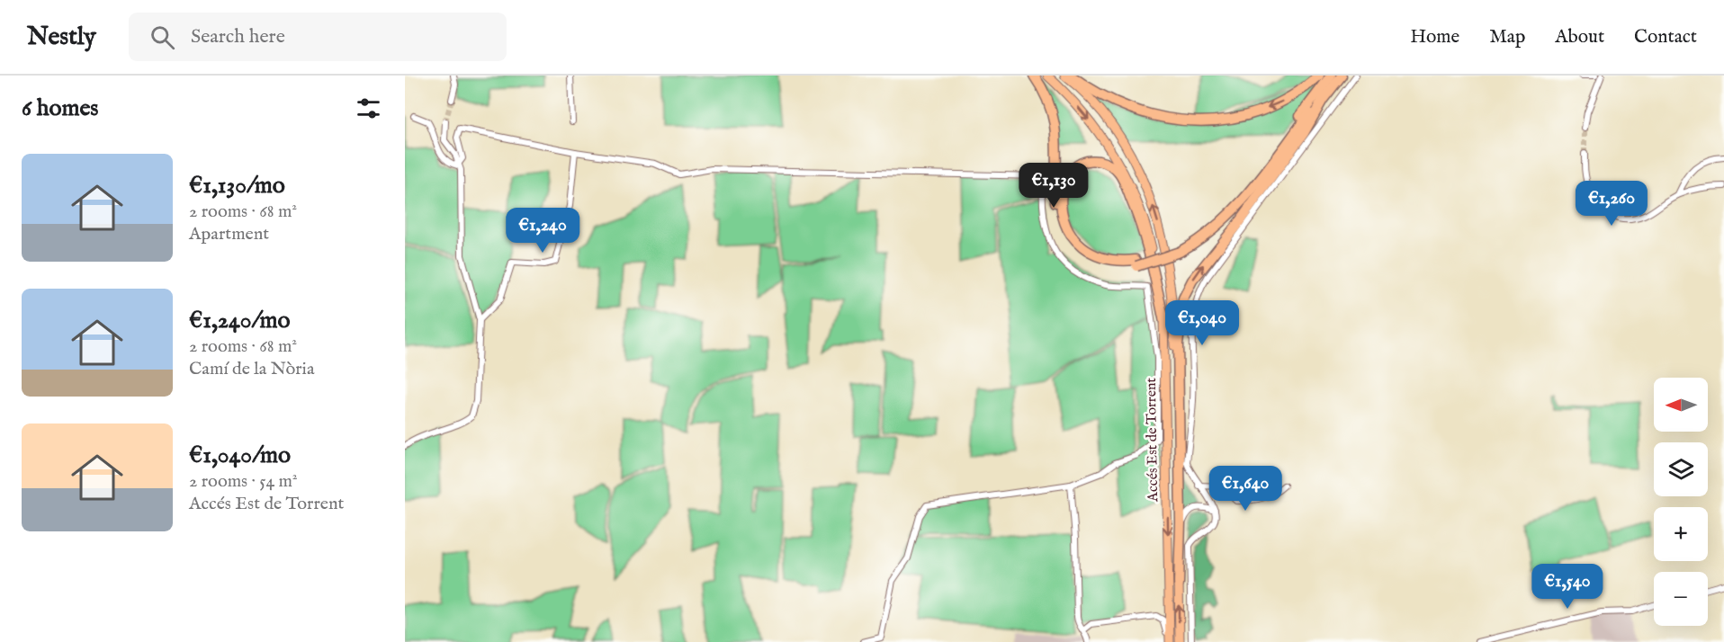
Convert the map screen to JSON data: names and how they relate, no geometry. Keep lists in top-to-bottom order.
{
  "streets": {
    "main road": ["Accés Est de Torrent"]
  },
  "north": "left",
  "page": {
    "header": "Nestly",
    "search": "Search here",
    "nav": [
      "Home",
      "Map",
      "About",
      "Contact"
    ],
    "heading": "6 homes",
    "list": [
      {
        "name": "€1,130/mo",
        "note": "2 rooms · 68 m² · Apartment"
      },
      {
        "name": "€1,240/mo",
        "note": "2 rooms · 68 m² · Camí de la Nòria"
      },
      {
        "name": "€1,040/mo",
        "note": "2 rooms · 54 m² · Accés Est de Torrent"
      }
    ],
    "price": [
      "€1,130",
      "€1,260",
      "€1,240",
      "€1,040",
      "€1,640",
      "€1,540"
    ],
    "map_buttons": ["+", "−"]
  }
}
